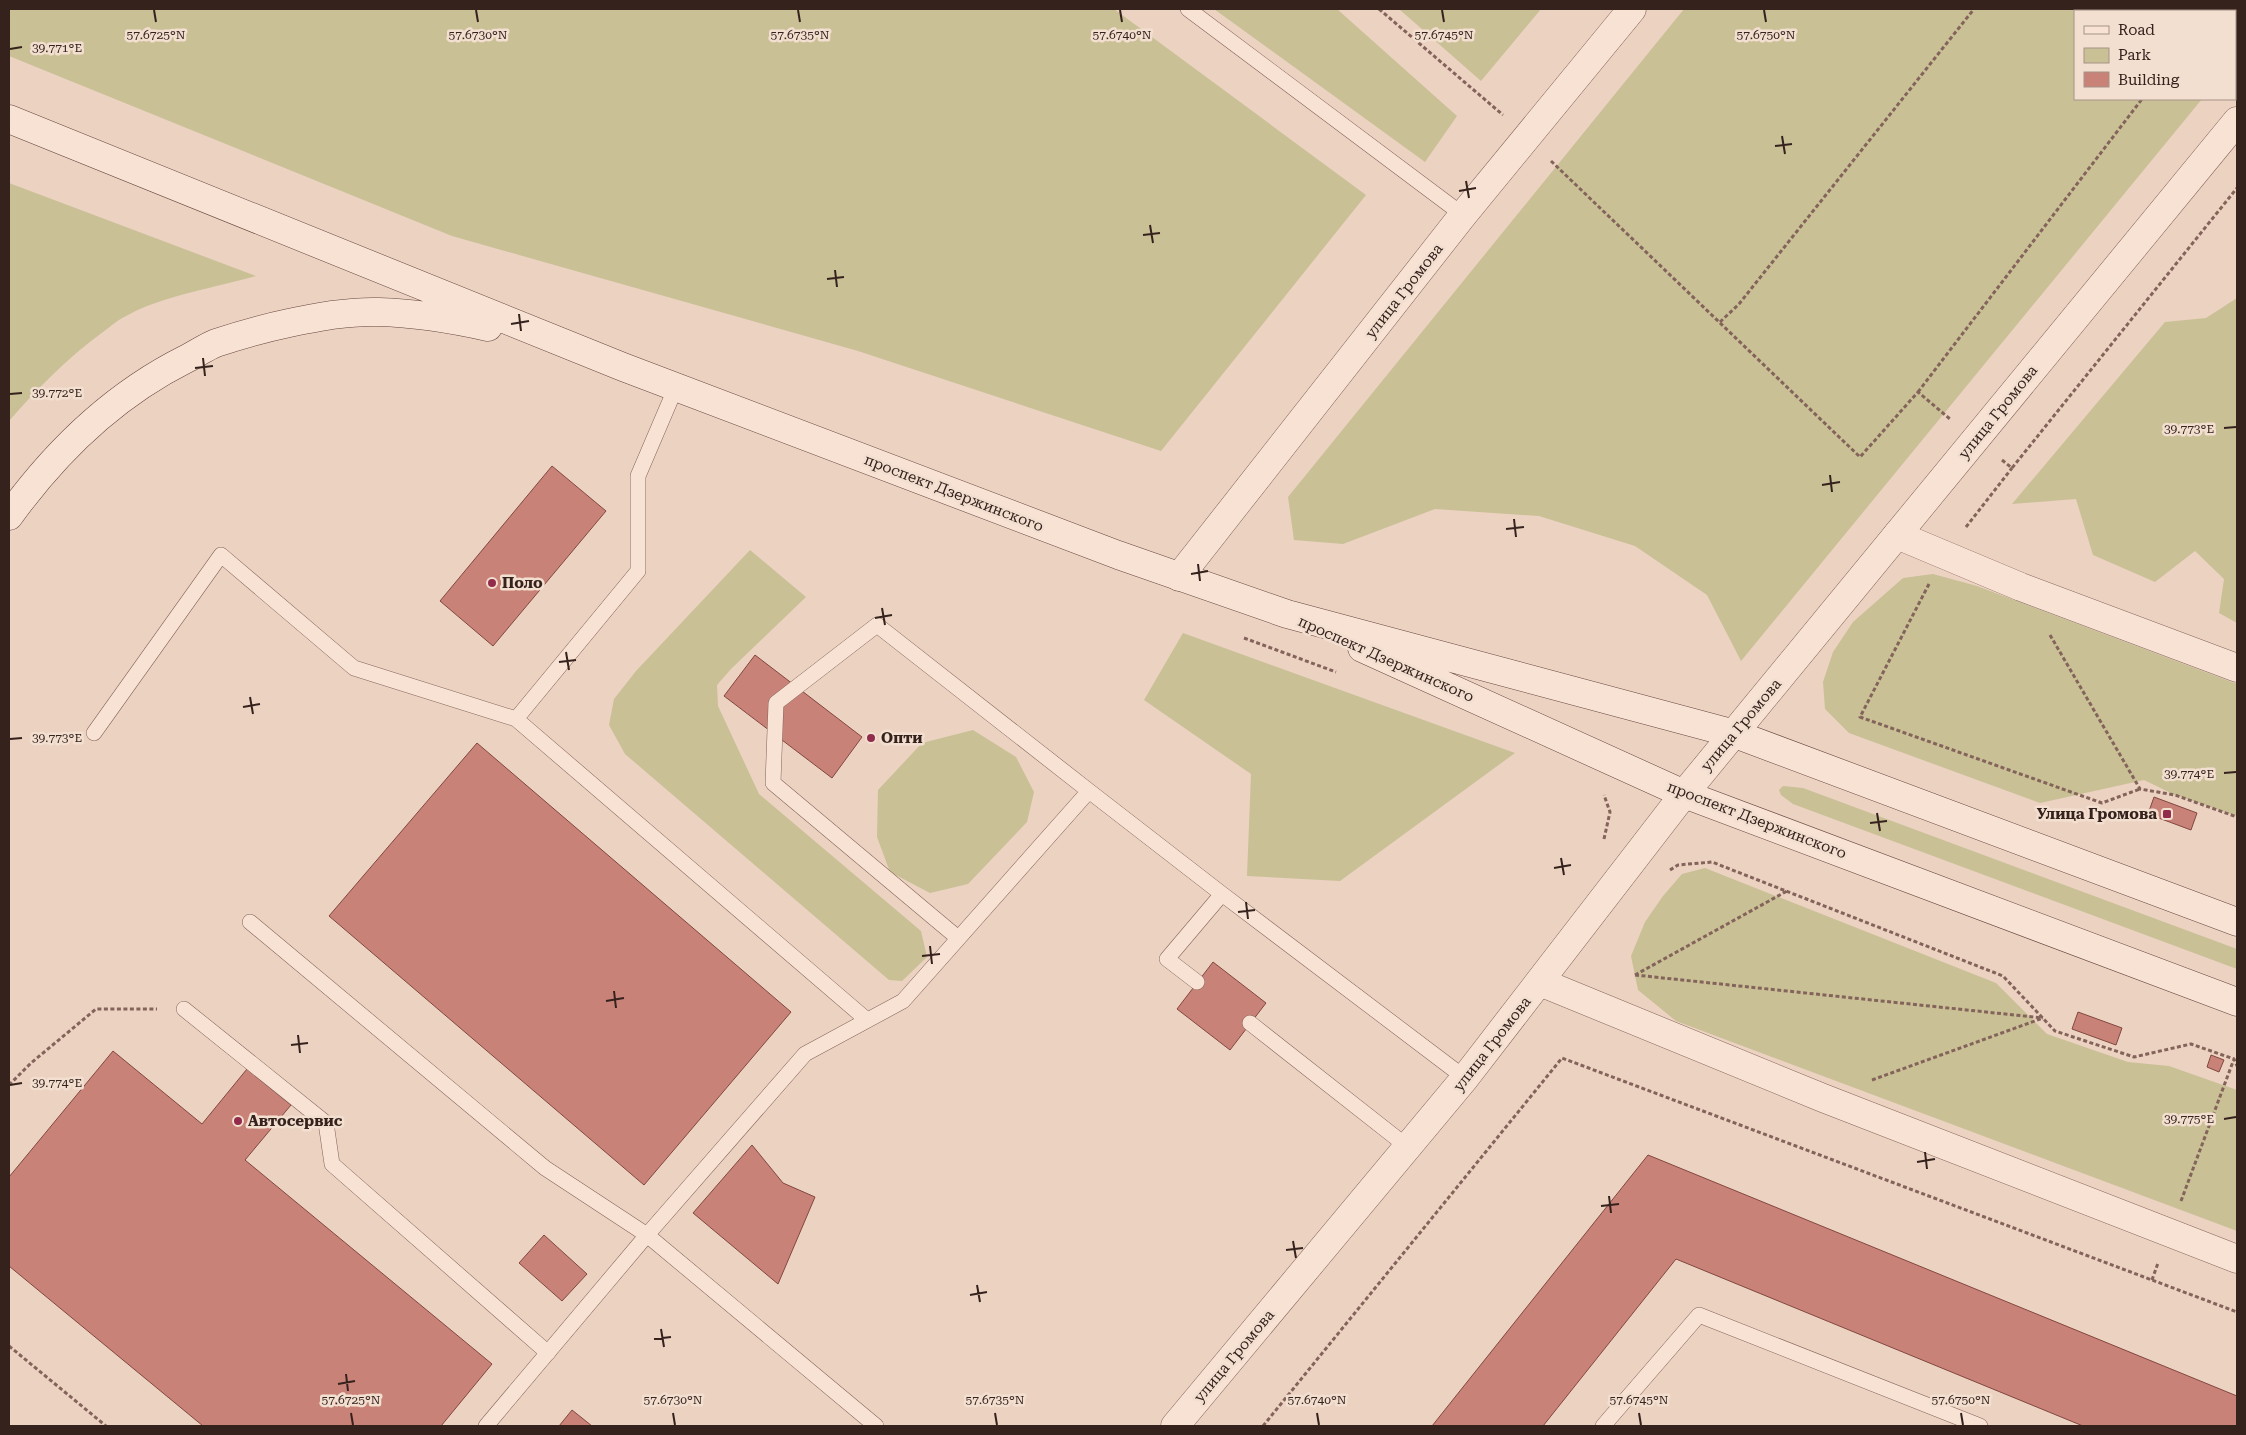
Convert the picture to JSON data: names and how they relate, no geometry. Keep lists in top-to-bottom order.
{
  "streets": {
    "main road": ["улица Громова", "проспект Дзержинского"]
  },
  "crossings": [
    ["улица Громова", "проспект Дзержинского"]
  ],
  "places": {
    "other": ["Поло", "Опти", "Автосервис"],
    "transit": ["Улица Громова"]
  },
  "legend": ["Road", "Park", "Building"],
  "coordinates": [
    "57.6725°N",
    "57.6730°N",
    "57.6735°N",
    "57.6740°N",
    "57.6745°N",
    "57.6750°N",
    "39.771°E",
    "39.772°E",
    "39.773°E",
    "39.774°E",
    "39.775°E"
  ]
}
